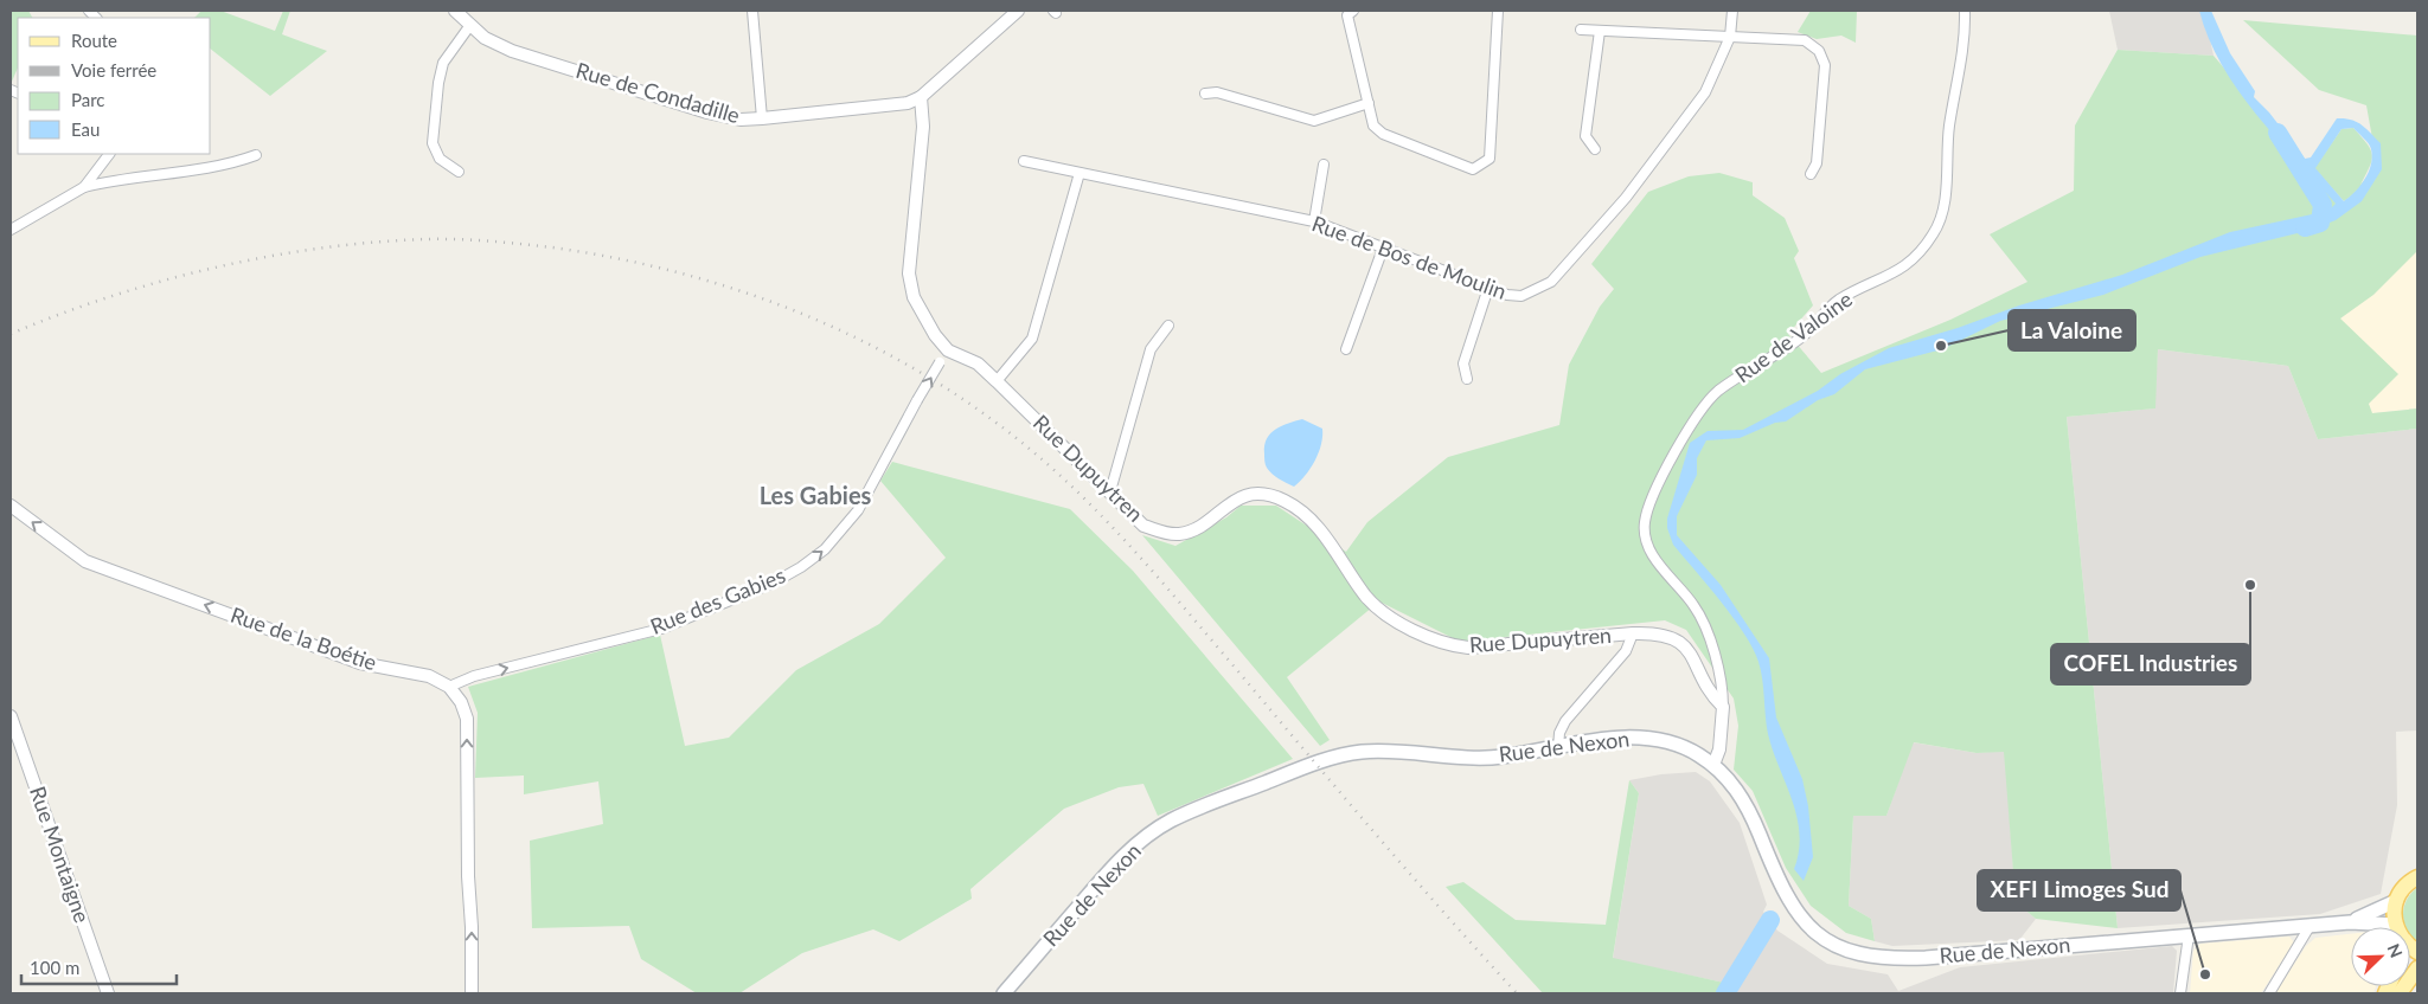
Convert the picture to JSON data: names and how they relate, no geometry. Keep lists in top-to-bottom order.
{
  "streets": {
    "main road": ["Rue de Nexon"],
    "street": [
      "Rue de Condadille",
      "Rue de Bos de Moulin",
      "Rue de Valoine",
      "Rue Dupuytren",
      "Rue des Gabies",
      "Rue de la Boétie",
      "Rue Montaigne"
    ]
  },
  "crossings": [
    ["Rue de Condadille", "Rue Dupuytren"],
    ["Rue de Valoine", "Rue Dupuytren"],
    ["Rue de Valoine", "Rue de Nexon"],
    ["Rue Dupuytren", "Rue des Gabies"],
    ["Rue des Gabies", "Rue de la Boétie"]
  ],
  "one_way": ["Rue des Gabies", "Rue de la Boétie"],
  "districts": ["Les Gabies"],
  "places": ["La Valoine", "COFEL Industries", "XEFI Limoges Sud"],
  "legend": [
    "Route",
    "Voie ferrée",
    "Parc",
    "Eau"
  ],
  "scale_bar": "100 m",
  "north": "top right"
}
